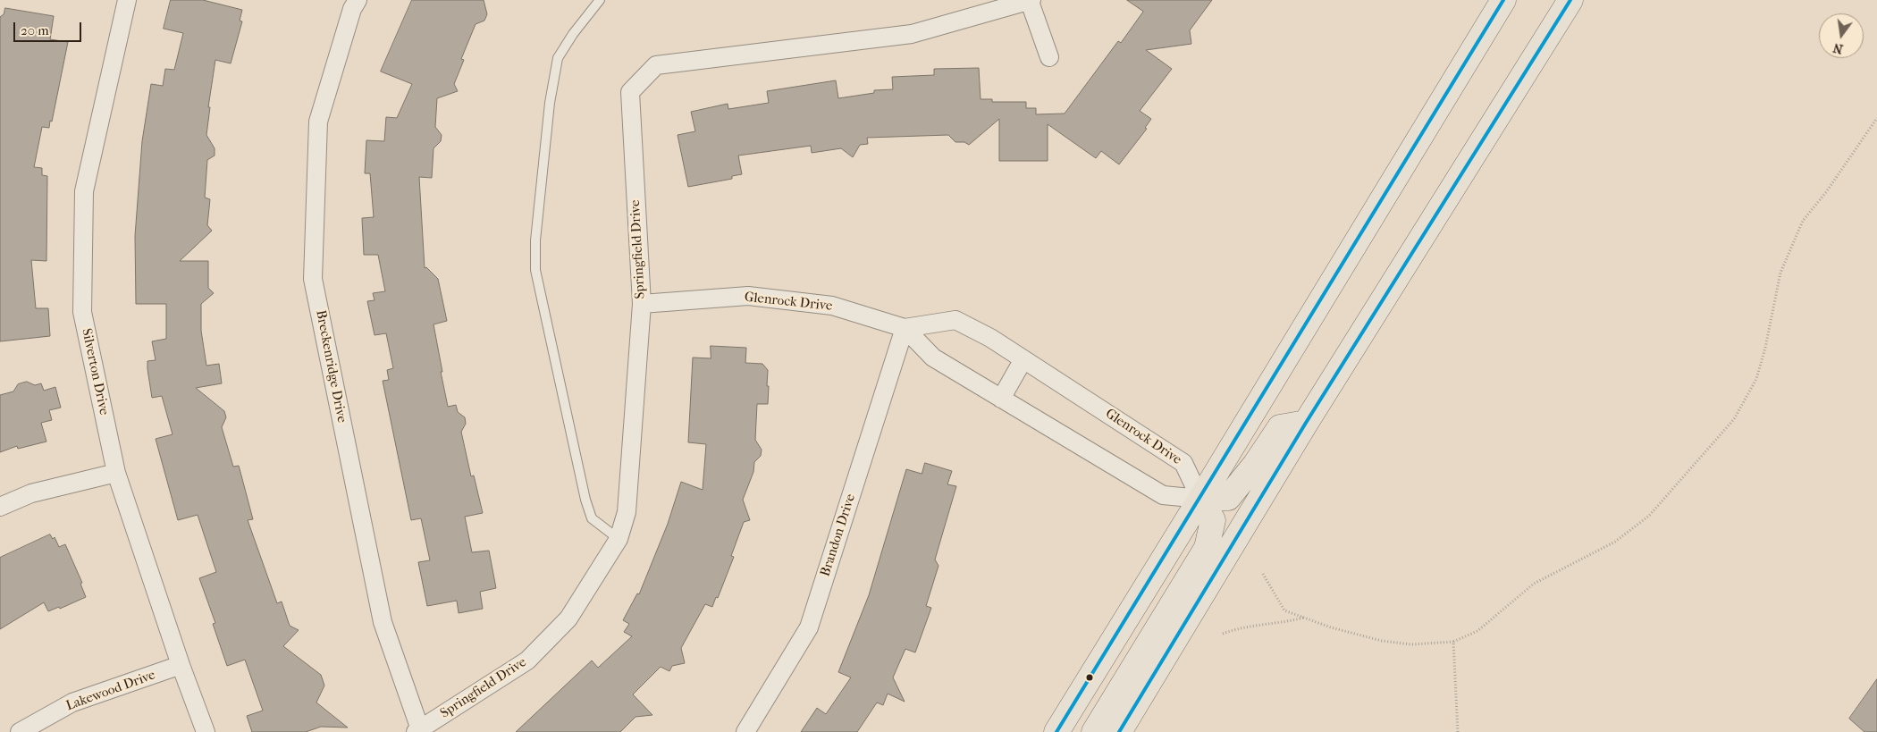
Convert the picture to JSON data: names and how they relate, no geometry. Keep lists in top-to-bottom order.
{
  "streets": {
    "street": [
      "Springfield Drive",
      "Glenrock Drive",
      "Breckenridge Drive",
      "Silverton Drive",
      "Brandon Drive",
      "Lakewood Drive"
    ]
  },
  "crossings": [
    ["Springfield Drive", "Glenrock Drive"],
    ["Springfield Drive", "Breckenridge Drive"],
    ["Glenrock Drive", "Brandon Drive"],
    ["Silverton Drive", "Lakewood Drive"]
  ],
  "scale_bar": "20 m",
  "north": "bottom"
}
